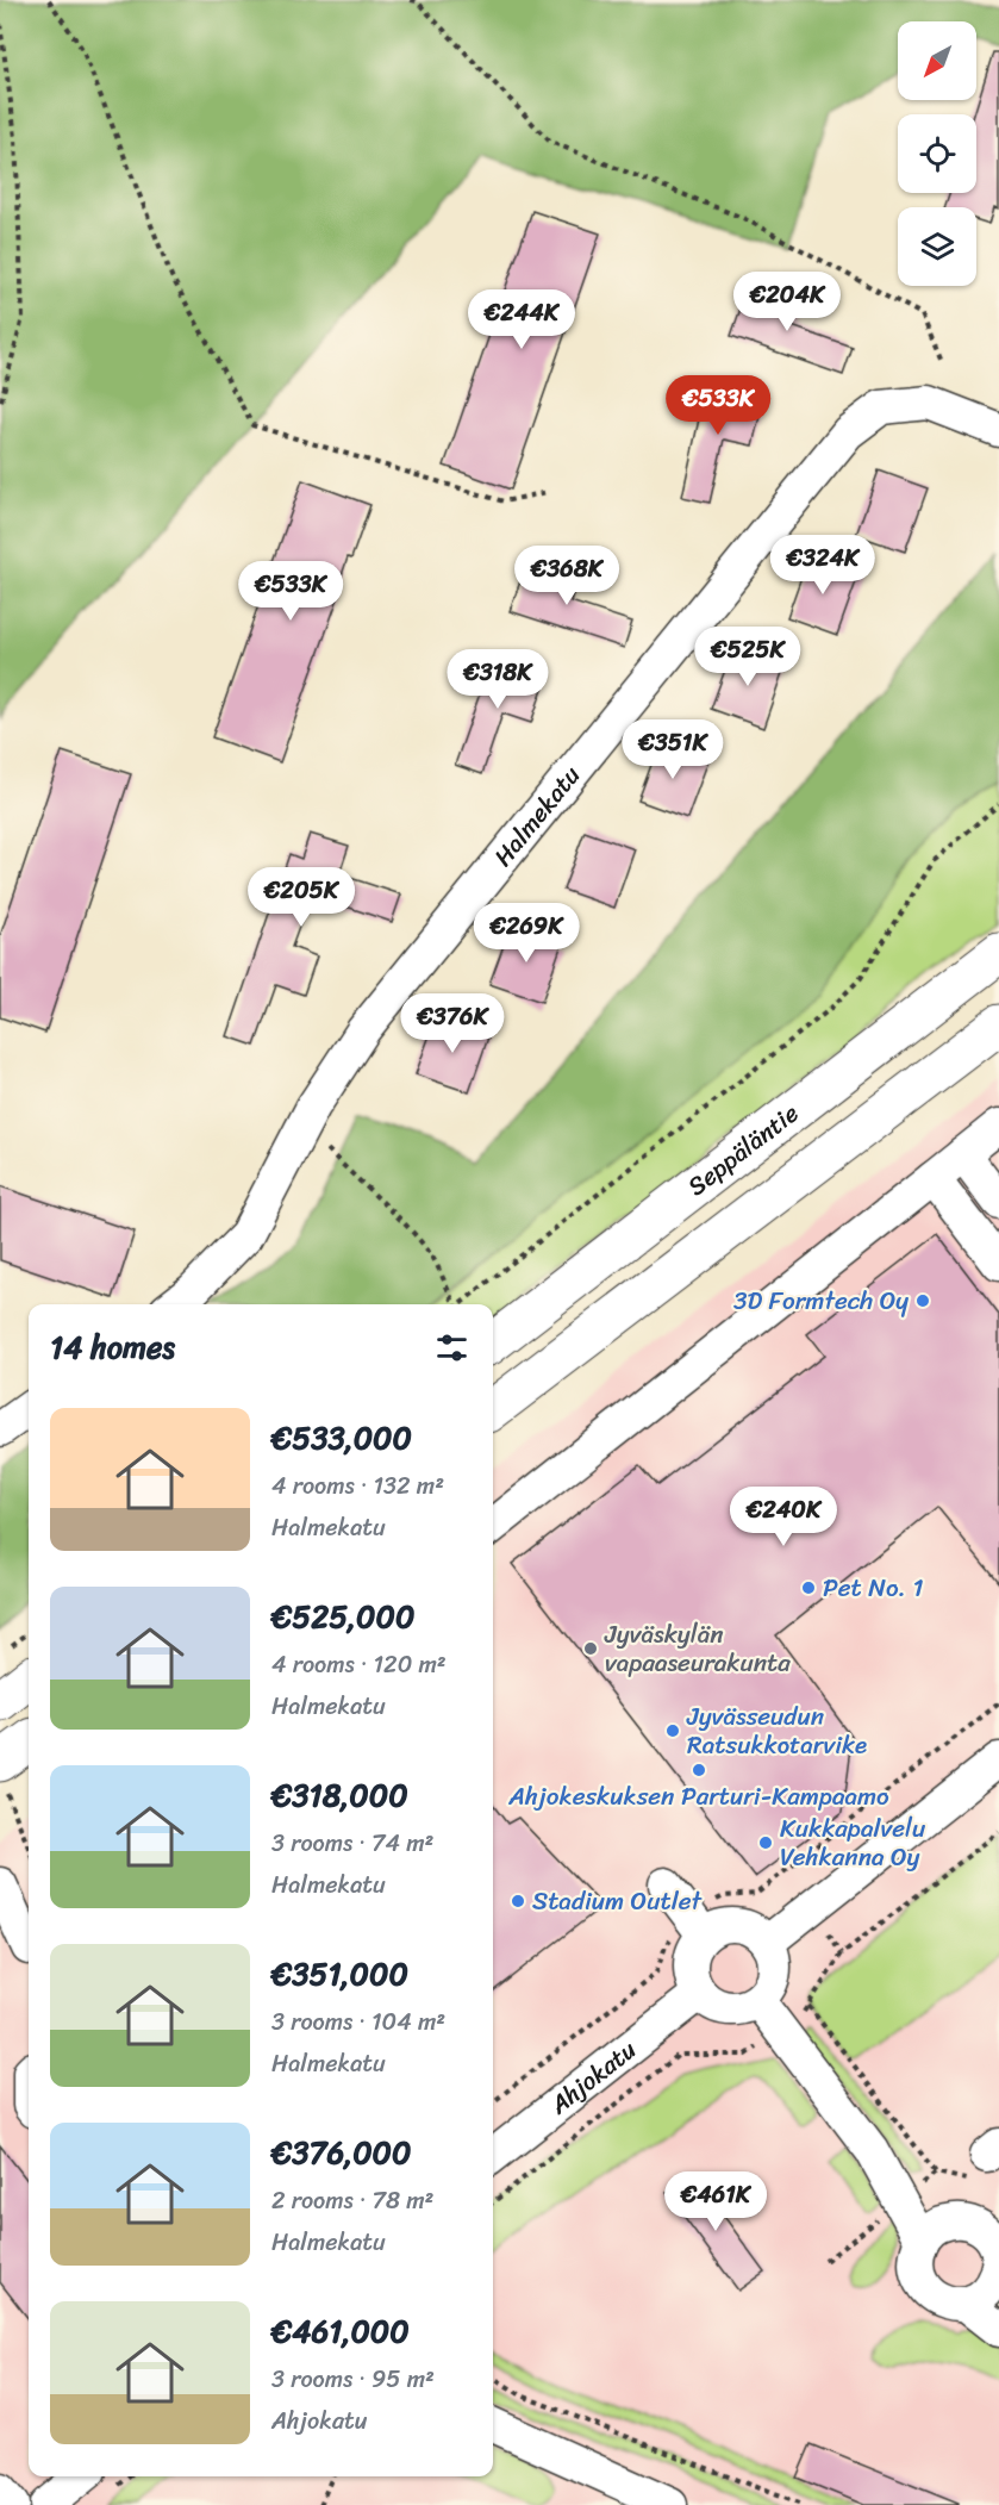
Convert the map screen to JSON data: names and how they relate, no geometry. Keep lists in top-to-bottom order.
{
  "streets": {
    "main road": ["Seppäläntie"],
    "street": ["Halmekatu", "Ahjokatu"]
  },
  "places": [
    "3D Formtech Oy",
    "Pet No. 1",
    "Jyväskylän vapaaseurakunta",
    "Jyvässeudun Ratsukkotarvike",
    "Ahjokeskuksen Parturi-Kampaamo",
    "Kukkapalvelu Vehkanna Oy",
    "Stadium Outlet"
  ],
  "north": "bottom left",
  "page": {
    "price": [
      "€204K",
      "€244K",
      "€533K",
      "€324K",
      "€368K",
      "€533K",
      "€525K",
      "€318K",
      "€351K",
      "€205K",
      "€269K",
      "€376K",
      "€240K",
      "€461K"
    ],
    "heading": "14 homes",
    "list": [
      {
        "name": "€533,000",
        "note": "4 rooms · 132 m² · Halmekatu"
      },
      {
        "name": "€525,000",
        "note": "4 rooms · 120 m² · Halmekatu"
      },
      {
        "name": "€318,000",
        "note": "3 rooms · 74 m² · Halmekatu"
      },
      {
        "name": "€351,000",
        "note": "3 rooms · 104 m² · Halmekatu"
      },
      {
        "name": "€376,000",
        "note": "2 rooms · 78 m² · Halmekatu"
      },
      {
        "name": "€461,000",
        "note": "3 rooms · 95 m² · Ahjokatu"
      }
    ]
  }
}
